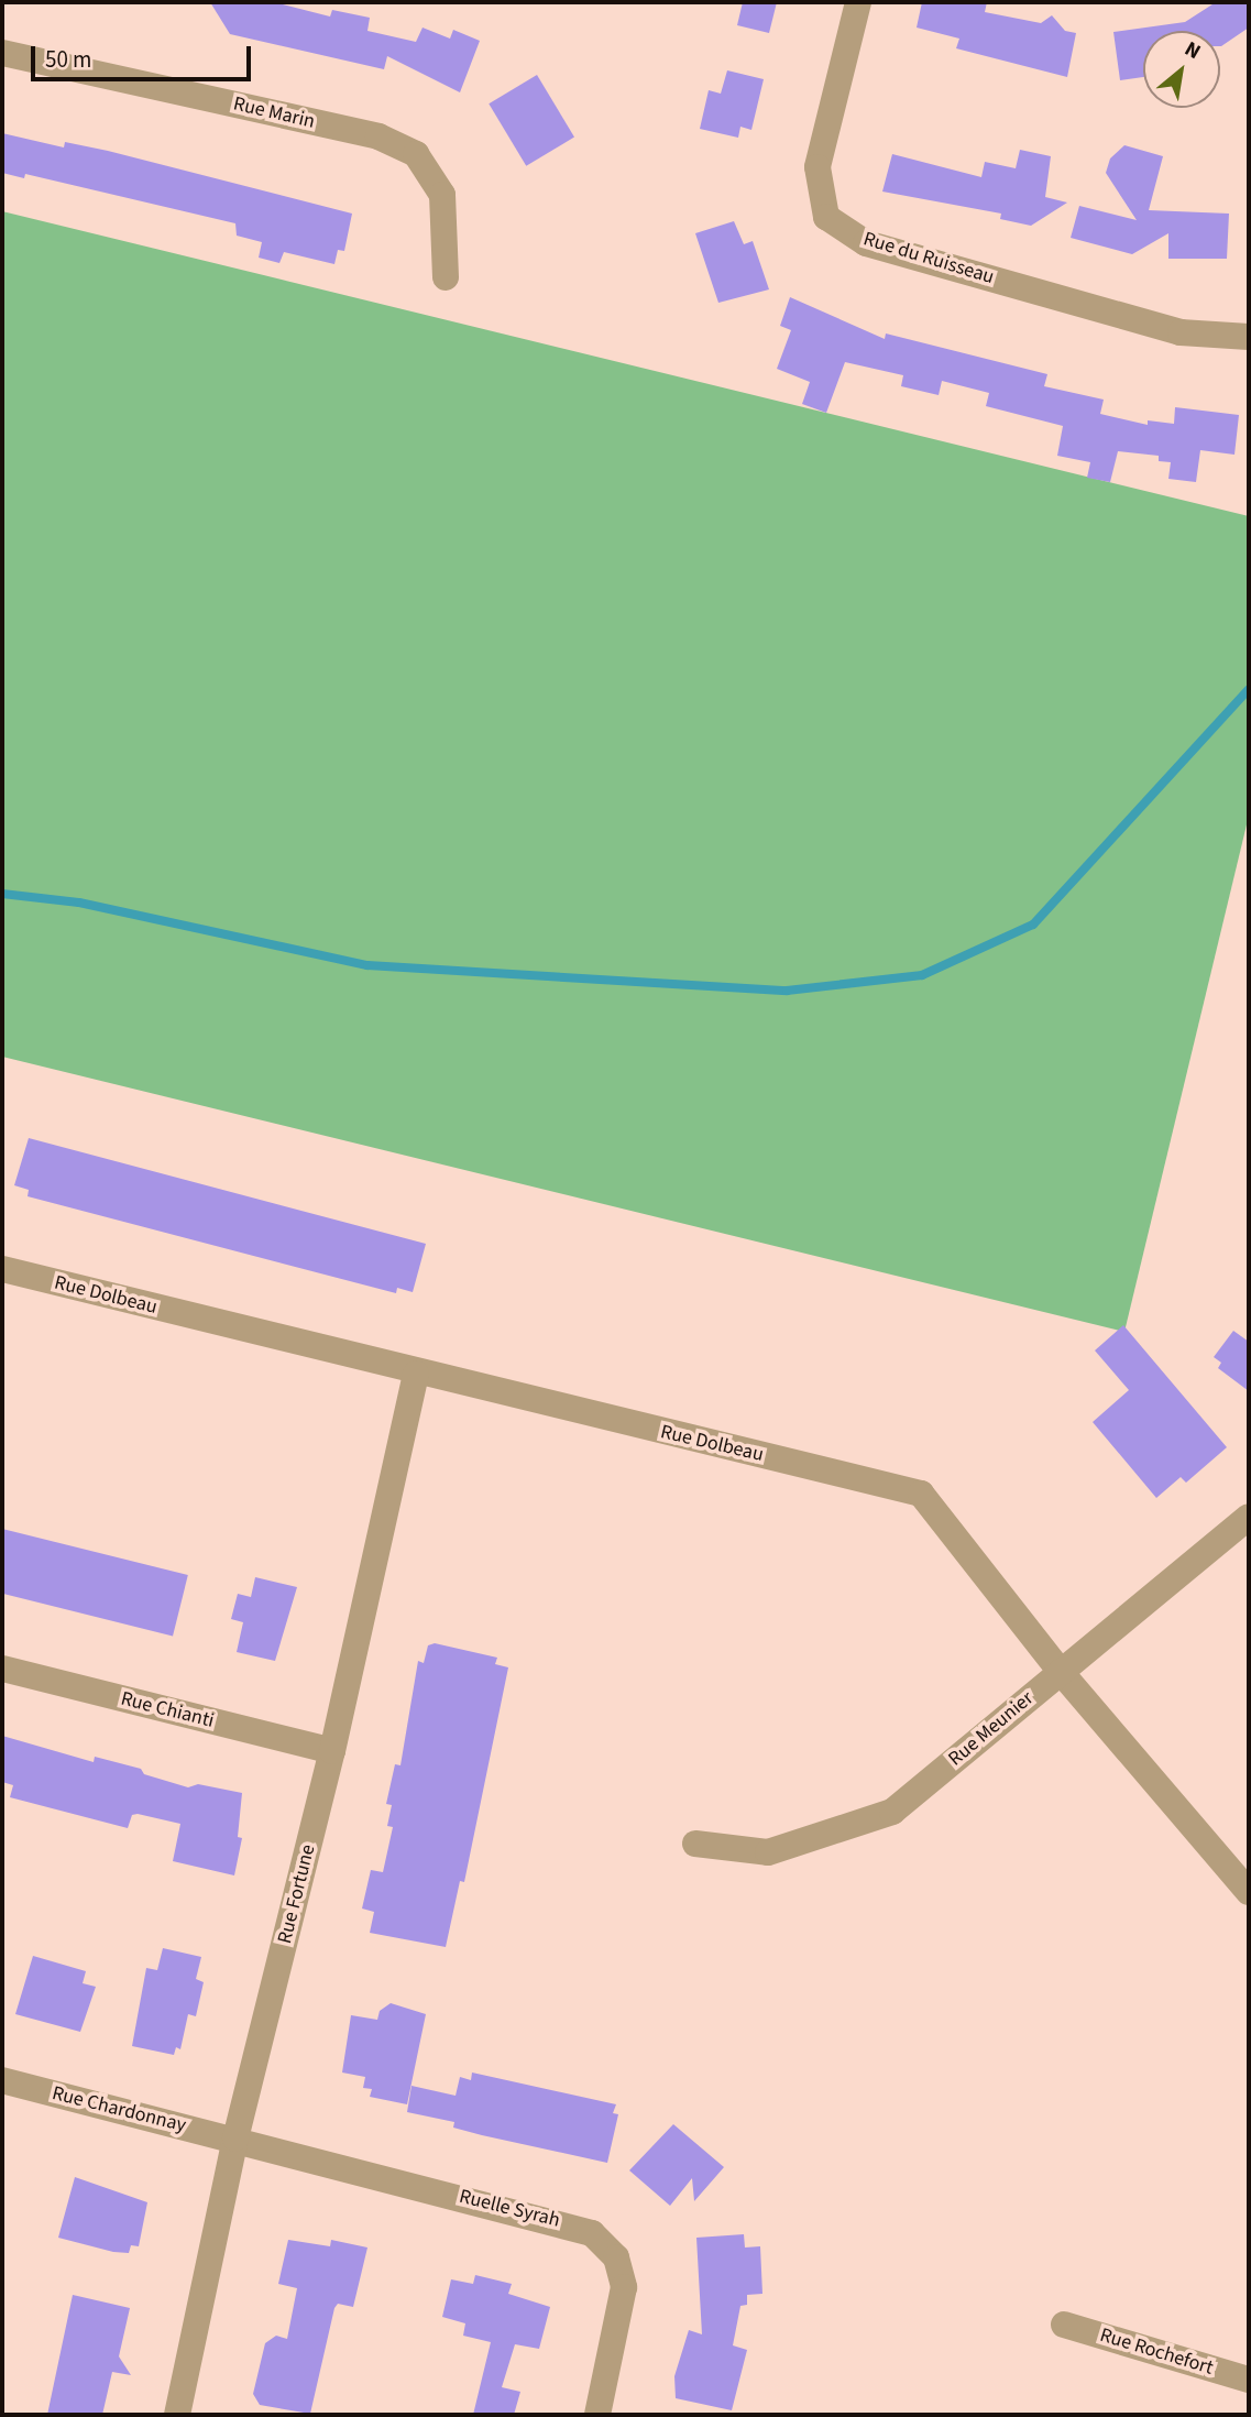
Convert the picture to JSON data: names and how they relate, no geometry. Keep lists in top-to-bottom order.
{
  "streets": {
    "street": [
      "Rue Marin",
      "Rue du Ruisseau",
      "Rue Dolbeau",
      "Rue Chianti",
      "Rue Meunier",
      "Rue Fortune",
      "Rue Chardonnay",
      "Ruelle Syrah",
      "Rue Rochefort"
    ]
  },
  "crossings": [
    ["Rue Dolbeau", "Rue Meunier"],
    ["Rue Dolbeau", "Rue Fortune"],
    ["Rue Chianti", "Rue Fortune"],
    ["Rue Fortune", "Rue Chardonnay"],
    ["Rue Fortune", "Ruelle Syrah"],
    ["Rue Chardonnay", "Ruelle Syrah"]
  ],
  "scale_bar": "50 m",
  "north": "top right"
}
